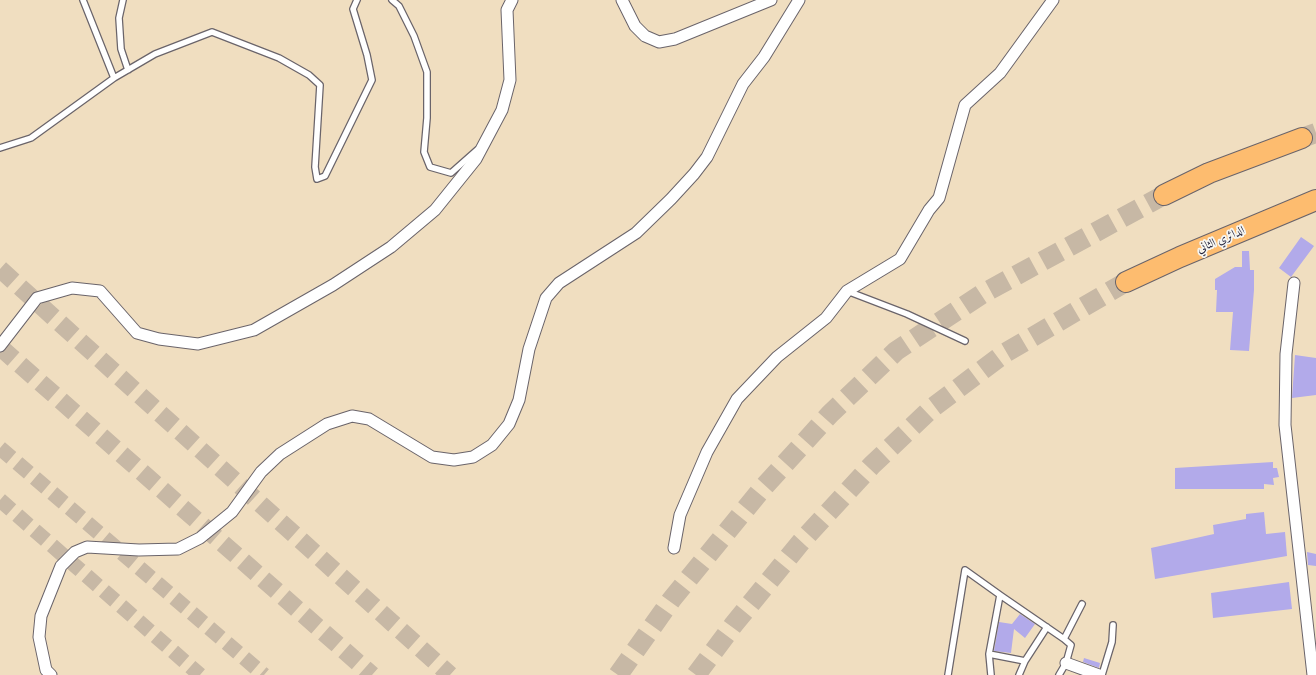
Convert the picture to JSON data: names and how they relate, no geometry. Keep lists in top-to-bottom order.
{
  "streets": {
    "highway": ["الدائري الثاني"]
  }
}
